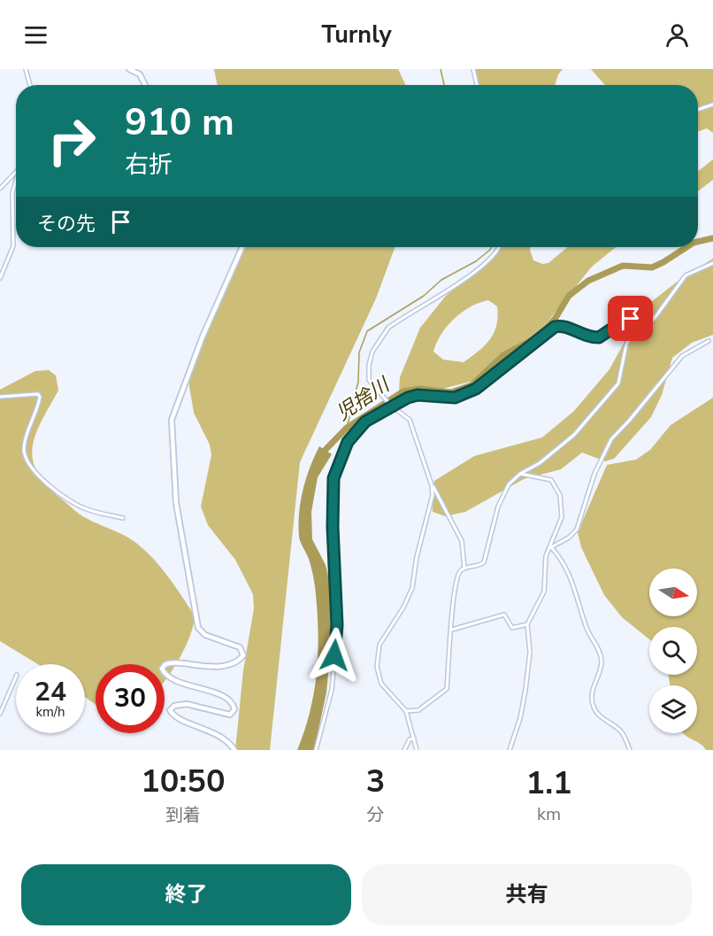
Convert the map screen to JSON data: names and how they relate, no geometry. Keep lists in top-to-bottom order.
{
  "water": ["児捨川"],
  "north": "right",
  "page": {
    "header": "Turnly",
    "turn": ["910 m", "右折"],
    "then": "その先",
    "speed": "24 km/h",
    "limit": "30",
    "eta": [
      "10:50",
      "到着",
      "3",
      "分",
      "1.1",
      "km"
    ],
    "buttons": ["終了", "共有"]
  }
}
